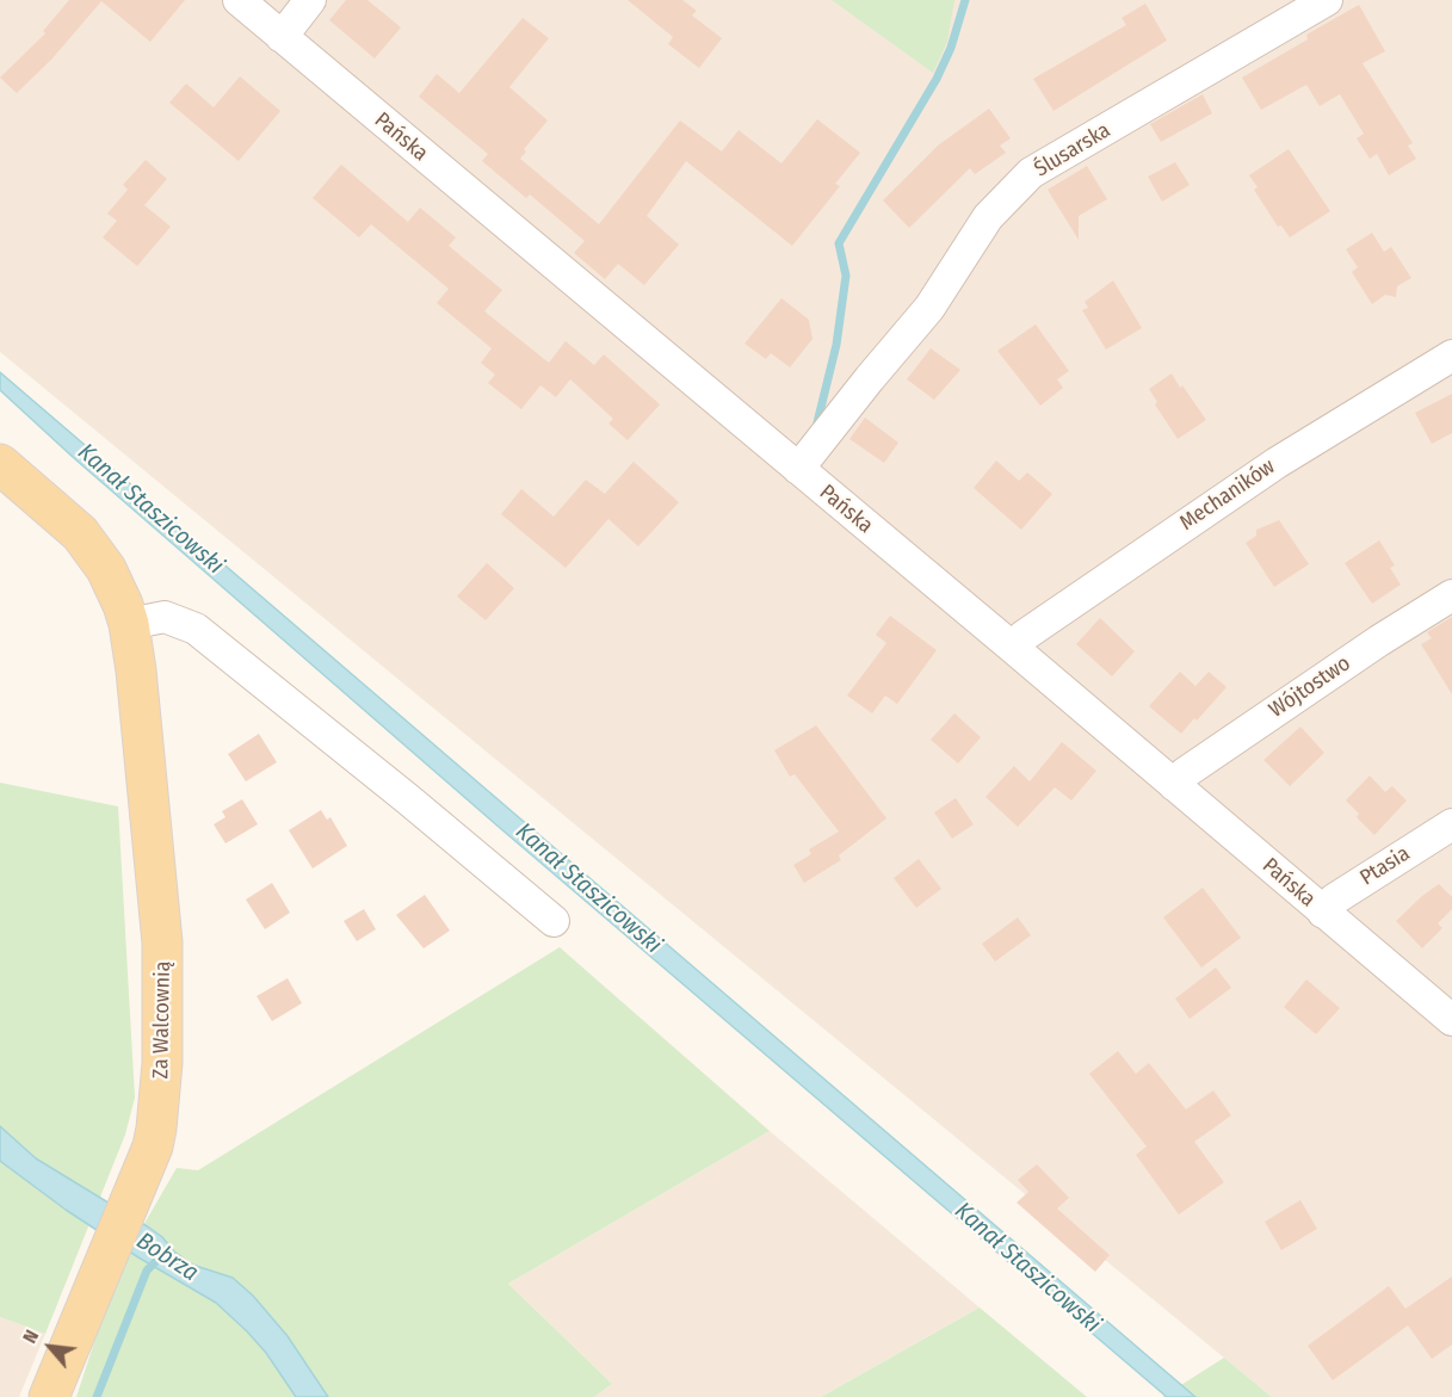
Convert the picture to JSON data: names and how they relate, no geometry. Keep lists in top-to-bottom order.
{
  "streets": {
    "main road": ["Za Walcownią"],
    "street": [
      "Pańska",
      "Ślusarska",
      "Mechaników",
      "Wójtostwo",
      "Ptasia"
    ]
  },
  "crossings": [
    ["Pańska", "Ślusarska"],
    ["Pańska", "Mechaników"],
    ["Pańska", "Wójtostwo"],
    ["Pańska", "Ptasia"]
  ],
  "water": ["Kanał Staszicowski", "Bobrza"],
  "north": "top left"
}
